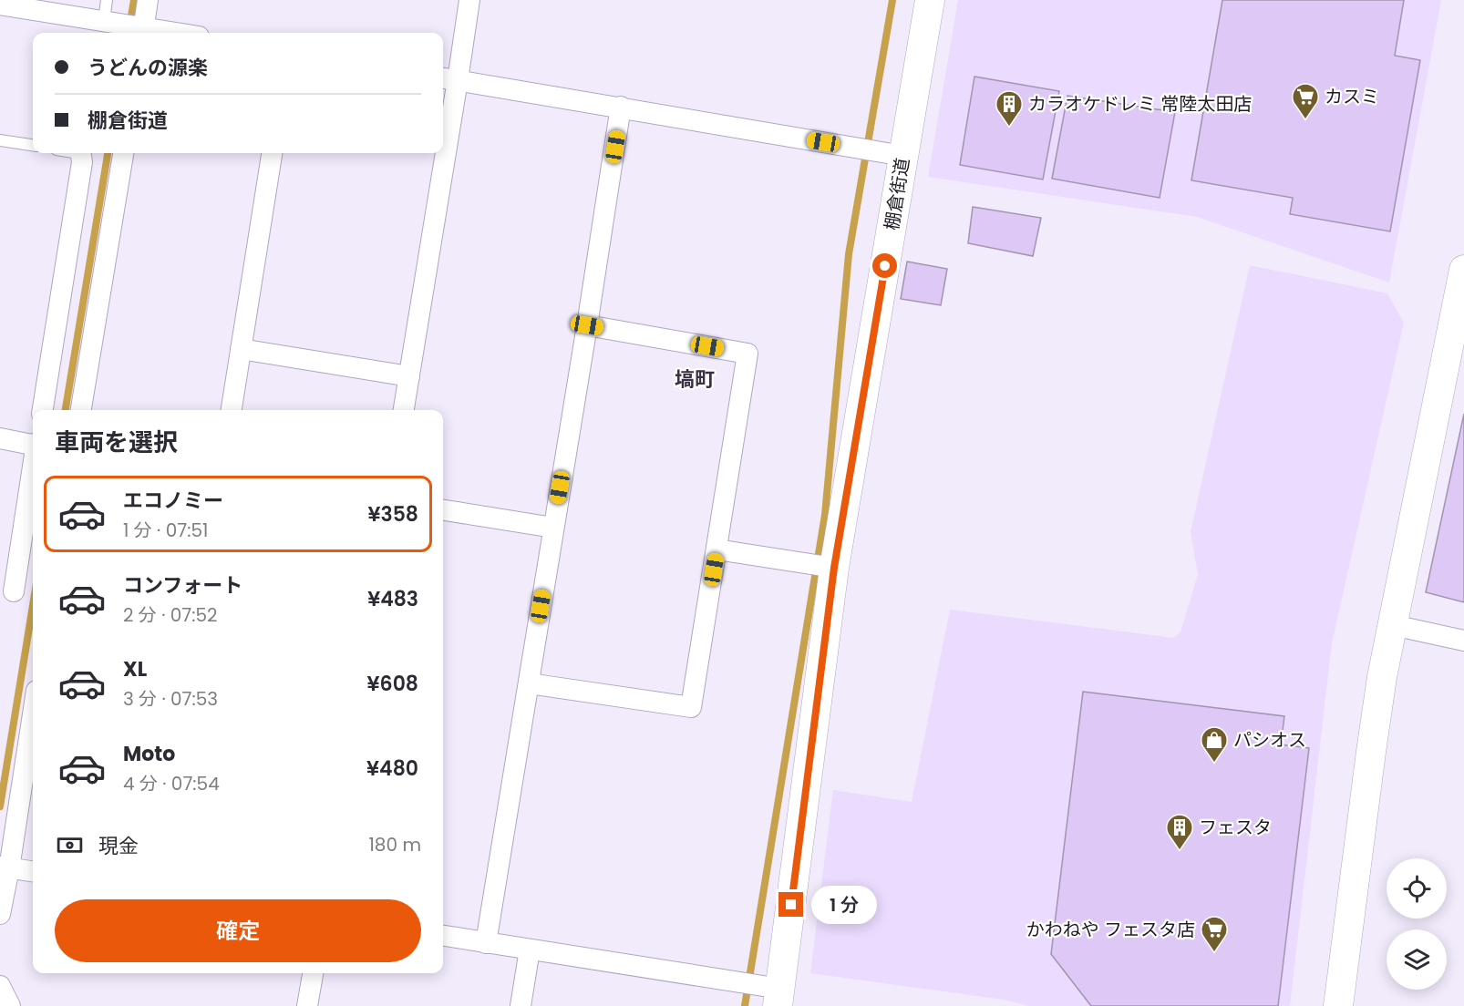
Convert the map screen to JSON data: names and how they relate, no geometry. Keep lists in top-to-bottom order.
{
  "streets": {
    "street": ["棚倉街道"]
  },
  "districts": ["塙町"],
  "places": {
    "supermarket": ["カスミ", "かわねや フェスタ店"],
    "building": ["カラオケドレミ 常陸太田店", "フェスタ"],
    "shop": ["パシオス"]
  },
  "page": {
    "banner": ["うどんの源楽", "棚倉街道"],
    "heading": "車両を選択",
    "list": [
      {
        "name": "エコノミー",
        "note": "1 分 · 07:51",
        "value": "¥358"
      },
      {
        "name": "コンフォート",
        "note": "2 分 · 07:52",
        "value": "¥483"
      },
      {
        "name": "XL",
        "note": "3 分 · 07:53",
        "value": "¥608"
      },
      {
        "name": "Moto",
        "note": "4 分 · 07:54",
        "value": "¥480"
      }
    ],
    "pay": ["現金", "180 m"],
    "bubble": "1 分",
    "buttons": "確定"
  }
}
